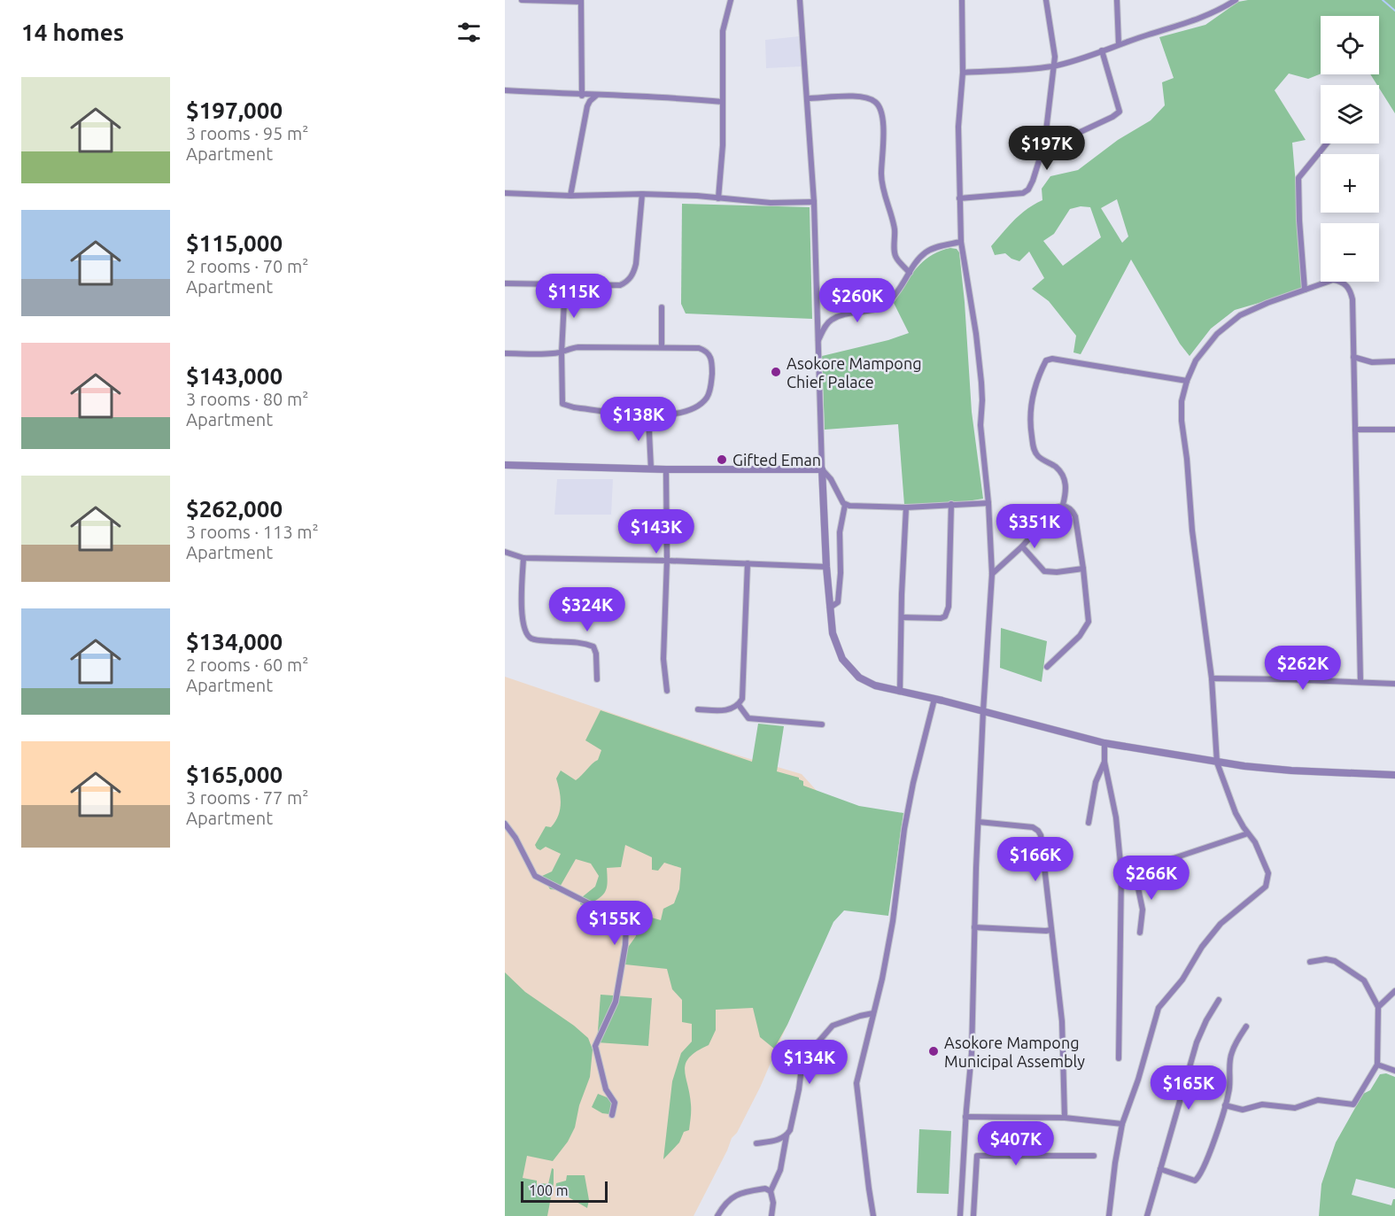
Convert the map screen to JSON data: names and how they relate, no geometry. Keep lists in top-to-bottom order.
{
  "places": ["Asokore Mampong Chief Palace", "Gifted Eman", "Asokore Mampong Municipal Assembly"],
  "scale_bar": "100 m",
  "page": {
    "heading": "14 homes",
    "map_buttons": ["+", "−"],
    "list": [
      {
        "name": "$197,000",
        "note": "3 rooms · 95 m² · Apartment"
      },
      {
        "name": "$115,000",
        "note": "2 rooms · 70 m² · Apartment"
      },
      {
        "name": "$143,000",
        "note": "3 rooms · 80 m² · Apartment"
      },
      {
        "name": "$262,000",
        "note": "3 rooms · 113 m² · Apartment"
      },
      {
        "name": "$134,000",
        "note": "2 rooms · 60 m² · Apartment"
      },
      {
        "name": "$165,000",
        "note": "3 rooms · 77 m² · Apartment"
      }
    ],
    "price": [
      "$197K",
      "$115K",
      "$260K",
      "$138K",
      "$351K",
      "$143K",
      "$324K",
      "$262K",
      "$166K",
      "$266K",
      "$155K",
      "$134K",
      "$165K",
      "$407K"
    ],
    "scale": "100 m"
  }
}
